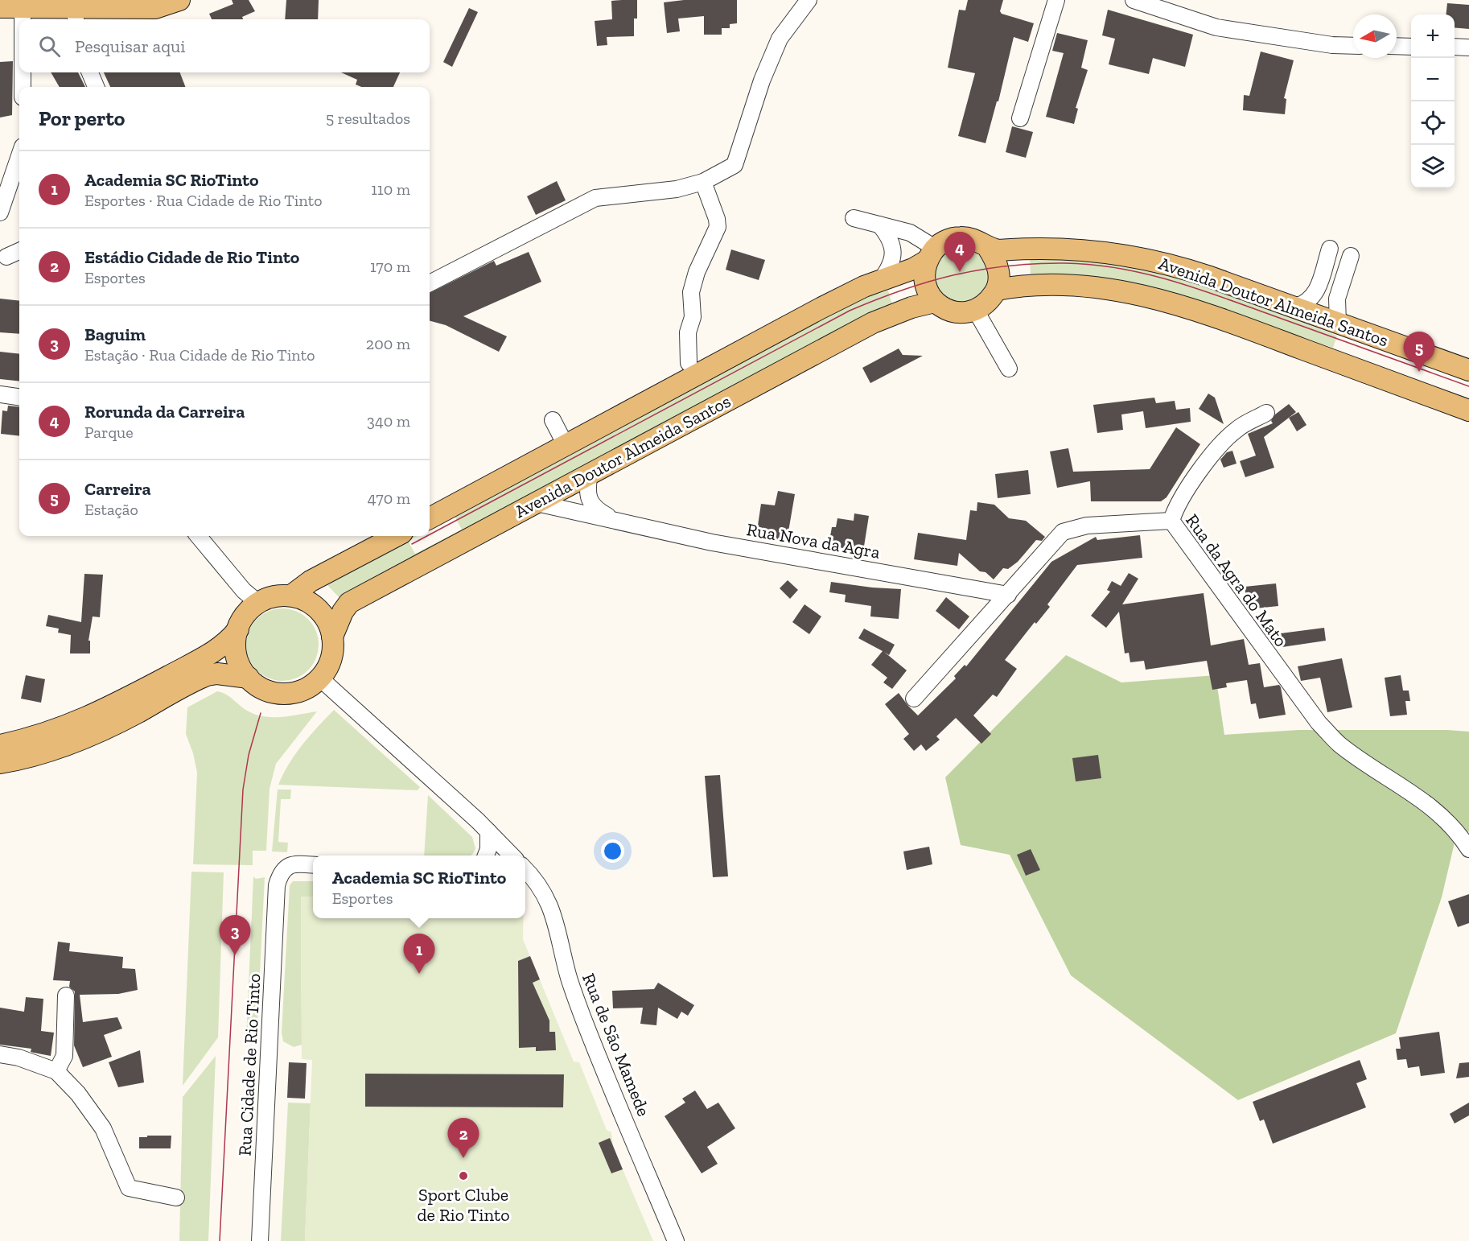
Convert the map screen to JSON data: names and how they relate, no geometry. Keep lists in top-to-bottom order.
{
  "streets": {
    "main road": ["Avenida Doutor Almeida Santos"],
    "street": [
      "Rua Nova da Agra",
      "Rua da Agra do Mato",
      "Rua de São Mamede",
      "Rua Cidade de Rio Tinto"
    ]
  },
  "crossings": [
    ["Avenida Doutor Almeida Santos", "Rua Nova da Agra"],
    ["Rua Nova da Agra", "Rua da Agra do Mato"]
  ],
  "places": ["Sport Clube de Rio Tinto"],
  "north": "left",
  "page": {
    "map_buttons": ["+", "−"],
    "search": "Pesquisar aqui",
    "heading": ["Por perto", "5 resultados"],
    "list": [
      {
        "mark": "1",
        "name": "Academia SC RioTinto",
        "note": "Esportes · Rua Cidade de Rio Tinto",
        "value": "110 m"
      },
      {
        "mark": "2",
        "name": "Estádio Cidade de Rio Tinto",
        "note": "Esportes",
        "value": "170 m"
      },
      {
        "mark": "3",
        "name": "Baguim",
        "note": "Estação · Rua Cidade de Rio Tinto",
        "value": "200 m"
      },
      {
        "mark": "4",
        "name": "Rorunda da Carreira",
        "note": "Parque",
        "value": "340 m"
      },
      {
        "mark": "5",
        "name": "Carreira",
        "note": "Estação",
        "value": "470 m"
      }
    ],
    "pins": [
      "4",
      "5",
      "3",
      "1",
      "2"
    ],
    "popup": ["Academia SC RioTinto", "Esportes"]
  }
}
